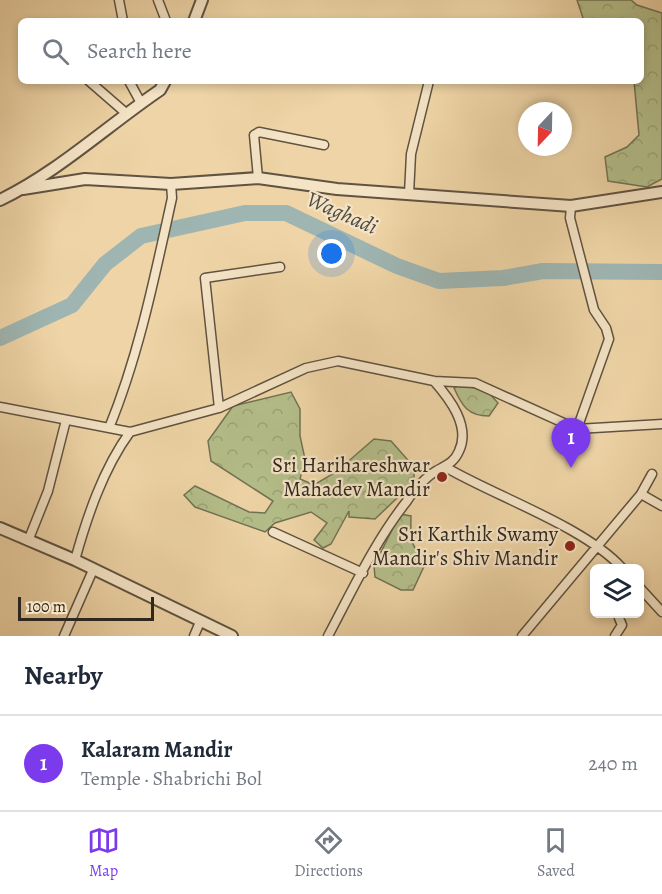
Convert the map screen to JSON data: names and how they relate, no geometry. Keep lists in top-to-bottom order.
{
  "water": ["Waghadi"],
  "places": ["Sri Harihareshwar Mahadev Mandir", "Sri Karthik Swamy Mandir's Shiv Mandir"],
  "scale_bar": "100 m",
  "north": "bottom",
  "page": {
    "search": "Search here",
    "pins": "1",
    "scale": "100 m",
    "heading": "Nearby",
    "list": [
      {
        "mark": "1",
        "name": "Kalaram Mandir",
        "note": "Temple · Shabrichi Bol",
        "value": "240 m"
      }
    ],
    "nav": ["Map", "Directions", "Saved"]
  }
}
